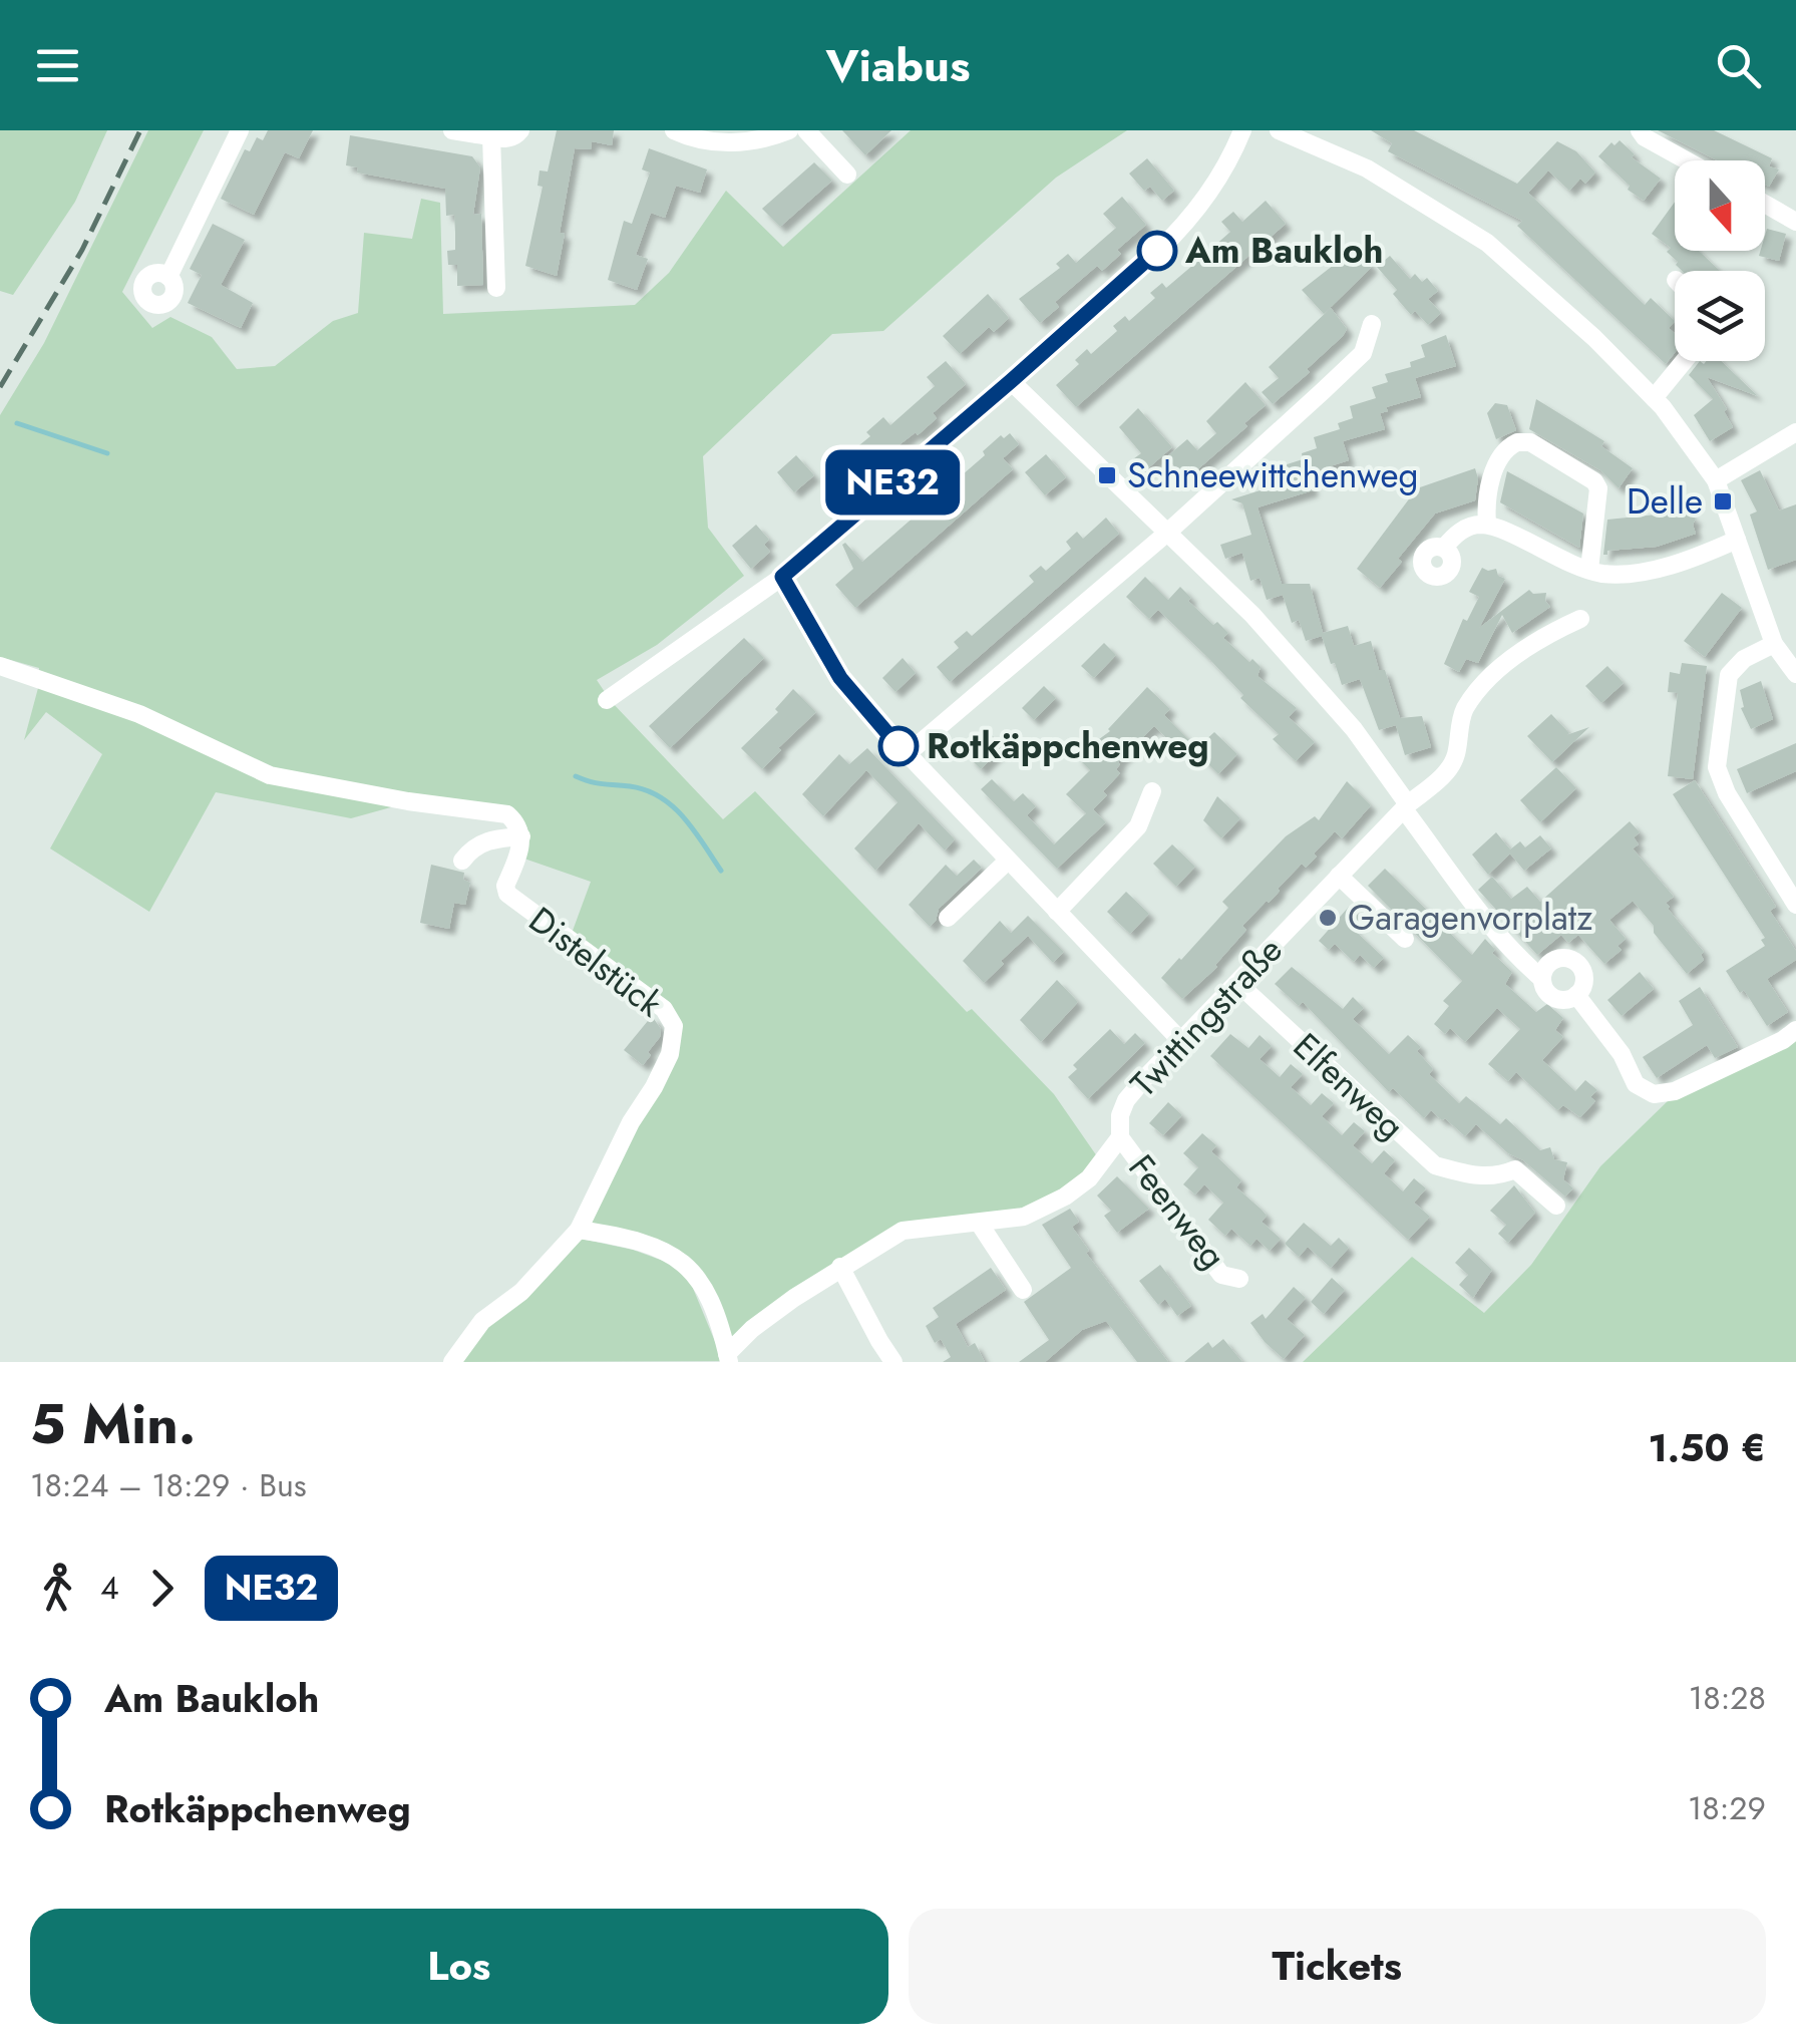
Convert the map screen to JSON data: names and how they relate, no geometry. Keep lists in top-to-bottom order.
{
  "streets": {
    "street": [
      "Distelstück",
      "Twittingstraße",
      "Elfenweg",
      "Feenweg"
    ]
  },
  "crossings": [
    ["Twittingstraße", "Elfenweg"],
    ["Twittingstraße", "Feenweg"]
  ],
  "places": {
    "other": ["Am Baukloh", "Rotkäppchenweg", "Garagenvorplatz"],
    "transit": ["Schneewittchenweg", "Delle"]
  },
  "lines": ["bus line NE32"],
  "north": "bottom",
  "page": {
    "header": "Viabus",
    "on_map": "NE32",
    "heading": ["5 Min.", "18:24 – 18:29 · Bus", "1.50 €"],
    "legs": ["4", "NE32"],
    "list": [
      {
        "name": "Am Baukloh",
        "value": "18:28"
      },
      {
        "name": "Rotkäppchenweg",
        "value": "18:29"
      }
    ],
    "buttons": ["Los", "Tickets"]
  }
}
